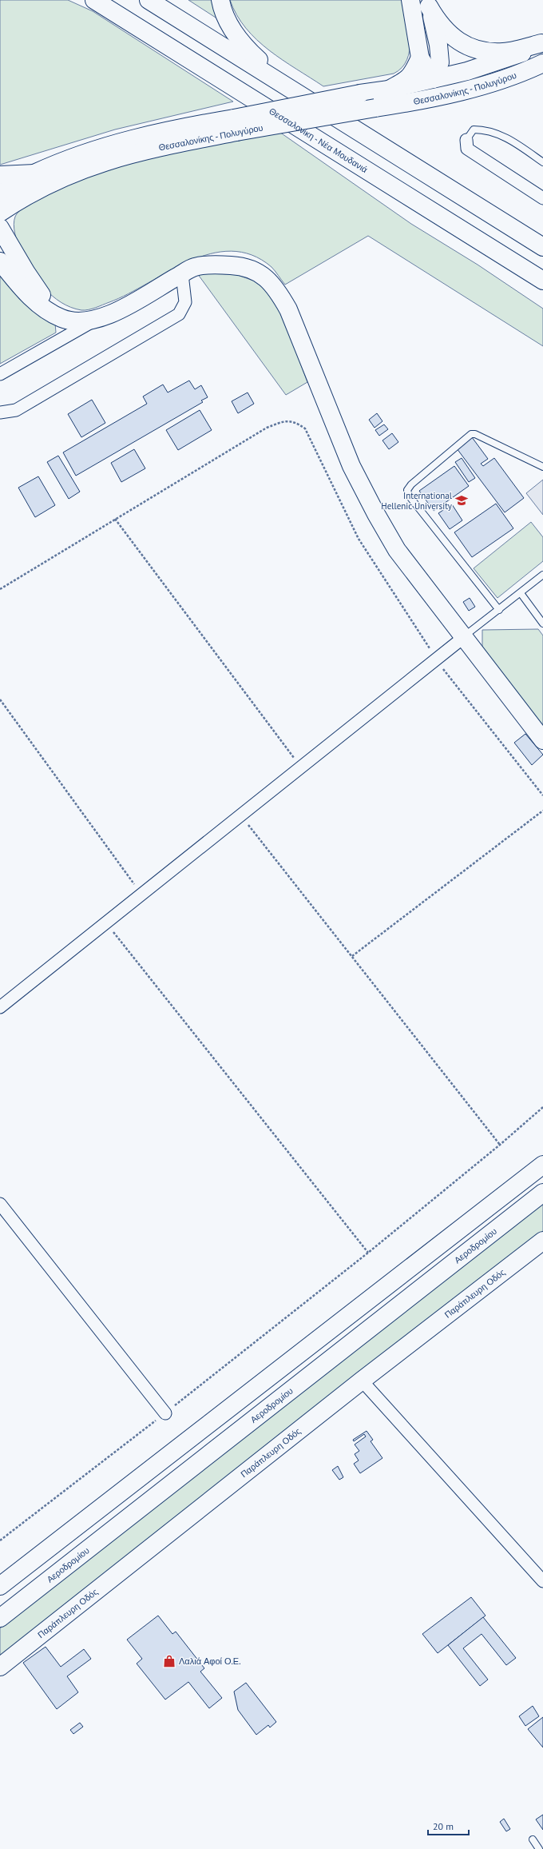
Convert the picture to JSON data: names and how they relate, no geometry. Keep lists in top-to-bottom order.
{
  "streets": {
    "main road": [
      "Θεσσαλονίκης - Πολυγύρου",
      "Θεσσαλονίκη - Νέα Μουδανιά",
      "Αεροδρομίου",
      "Παράπλευρη Οδός"
    ]
  },
  "places": {
    "school or university": ["International Hellenic University"],
    "shop": ["Λαλιά Αφοί Ο.Ε."]
  },
  "scale_bar": "20 m"
}
